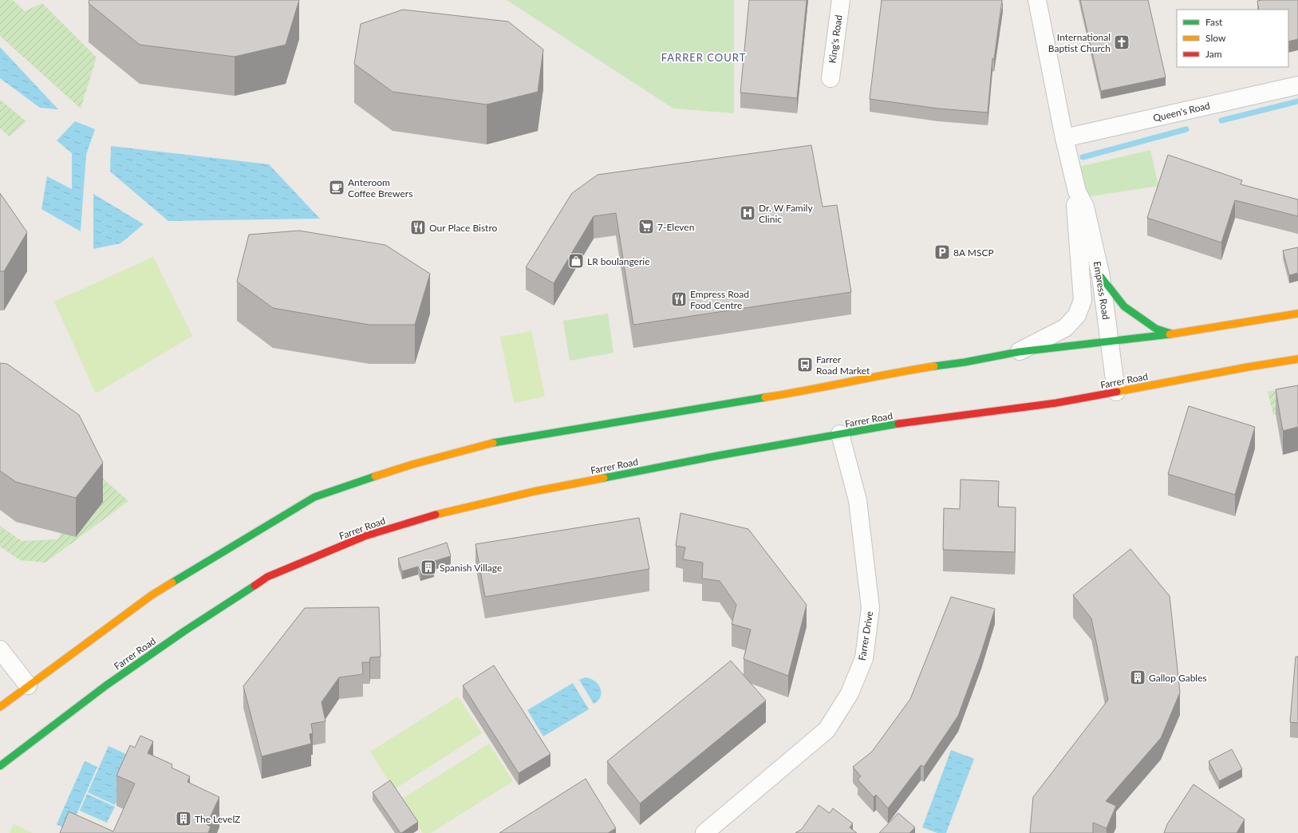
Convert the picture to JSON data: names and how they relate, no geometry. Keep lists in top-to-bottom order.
{
  "streets": {
    "highway": ["Farrer Road"],
    "street": [
      "King's Road",
      "Queen's Road",
      "Empress Road",
      "Farrer Drive"
    ]
  },
  "crossings": [
    ["Queen's Road", "Empress Road"],
    ["Empress Road", "Farrer Road"],
    ["Farrer Road", "Farrer Drive"]
  ],
  "districts": ["FARRER COURT"],
  "places": {
    "church": ["International Baptist Church"],
    "cafe": ["Anteroom Coffee Brewers"],
    "hospital": ["Dr. W Family Clinic"],
    "supermarket": ["7-Eleven"],
    "restaurant": ["Our Place Bistro", "Empress Road Food Centre"],
    "parking": ["8A MSCP"],
    "shop": ["LR boulangerie"],
    "bus stop": ["Farrer Road Market"],
    "building": ["Spanish Village", "Gallop Gables", "The LevelZ"]
  },
  "legend": ["Fast", "Slow", "Jam"]
}
